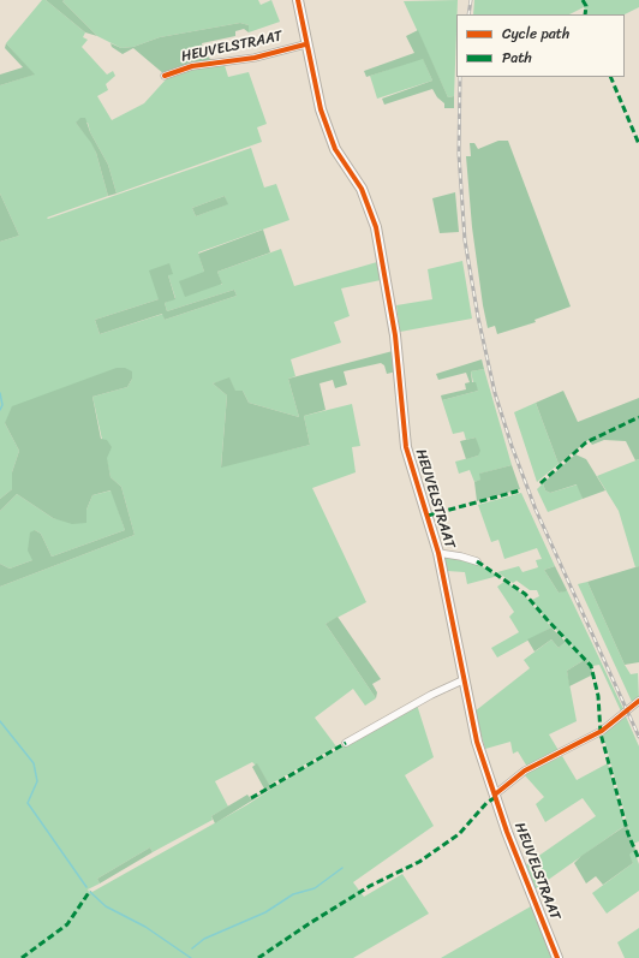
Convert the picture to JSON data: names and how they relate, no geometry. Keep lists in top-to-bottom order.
{
  "streets": {
    "street": ["HEUVELSTRAAT"]
  },
  "legend": ["Cycle path", "Path"]
}
